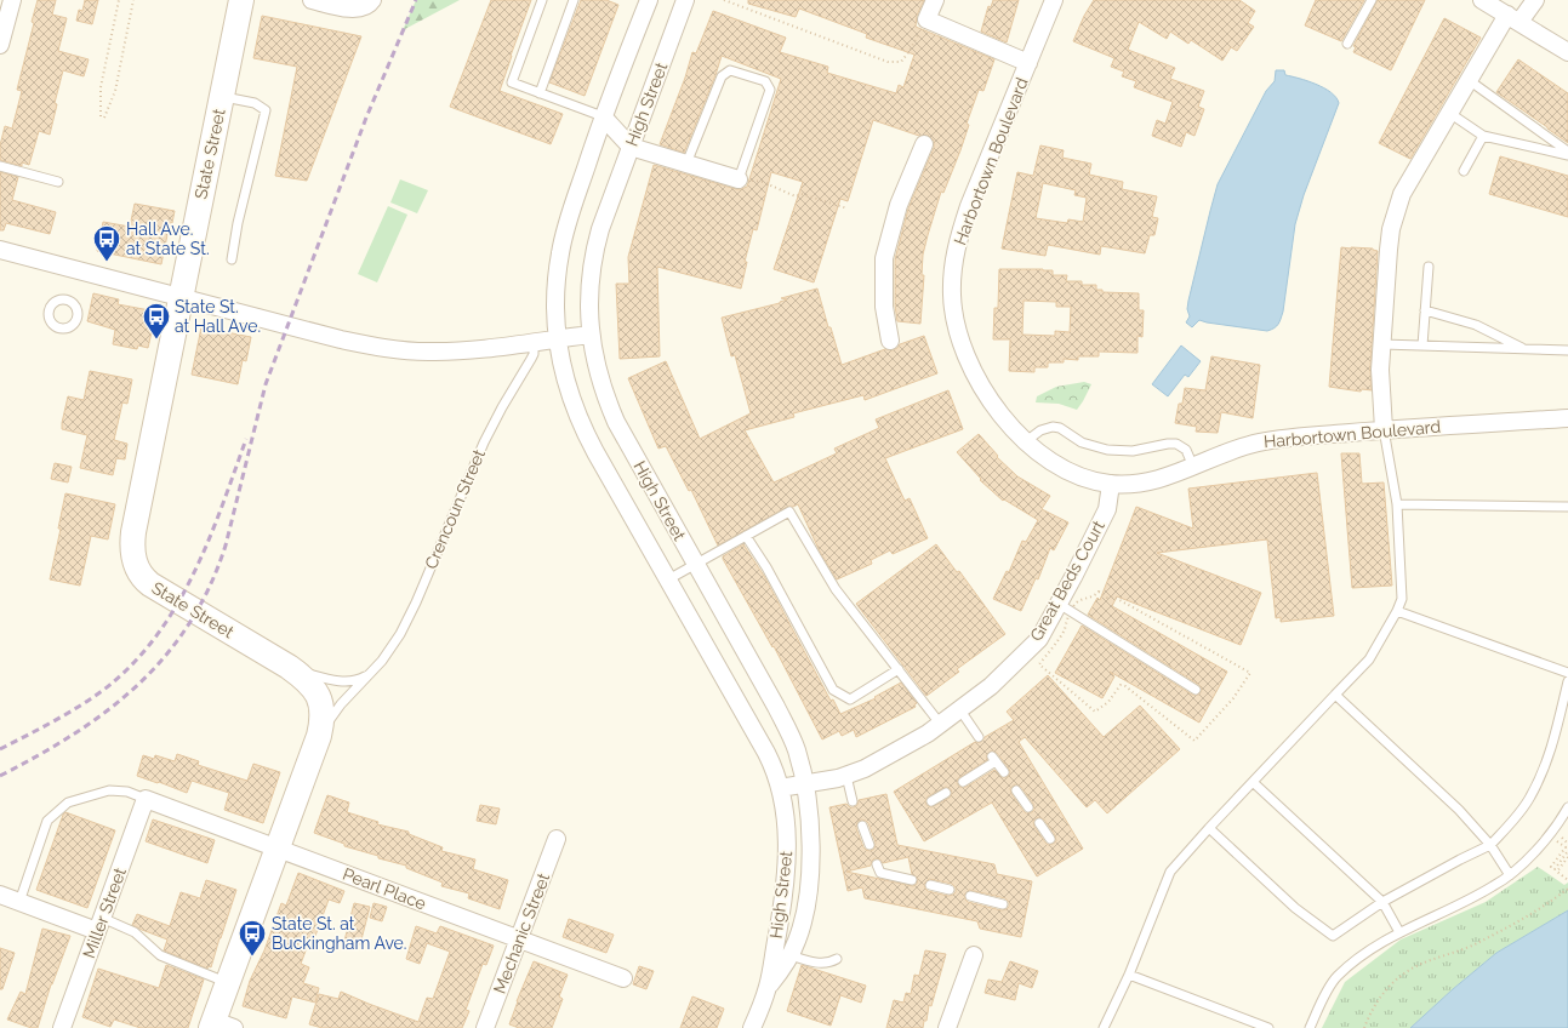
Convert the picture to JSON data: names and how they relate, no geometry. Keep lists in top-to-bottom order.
{
  "streets": {
    "street": [
      "High Street",
      "State Street",
      "Harbortown Boulevard",
      "Great Beds Court",
      "Pearl Place",
      "Miller Street",
      "Mechanic Street"
    ],
    "lane": ["Crencoun Street"]
  },
  "crossings": [
    ["High Street", "Great Beds Court"],
    ["State Street", "Crencoun Street"],
    ["State Street", "Pearl Place"],
    ["Harbortown Boulevard", "Great Beds Court"],
    ["Pearl Place", "Miller Street"],
    ["Pearl Place", "Mechanic Street"]
  ],
  "places": {
    "bus stop": ["Hall Ave. at State St.", "State St. at Hall Ave.", "State St. at Buckingham Ave."]
  }
}
